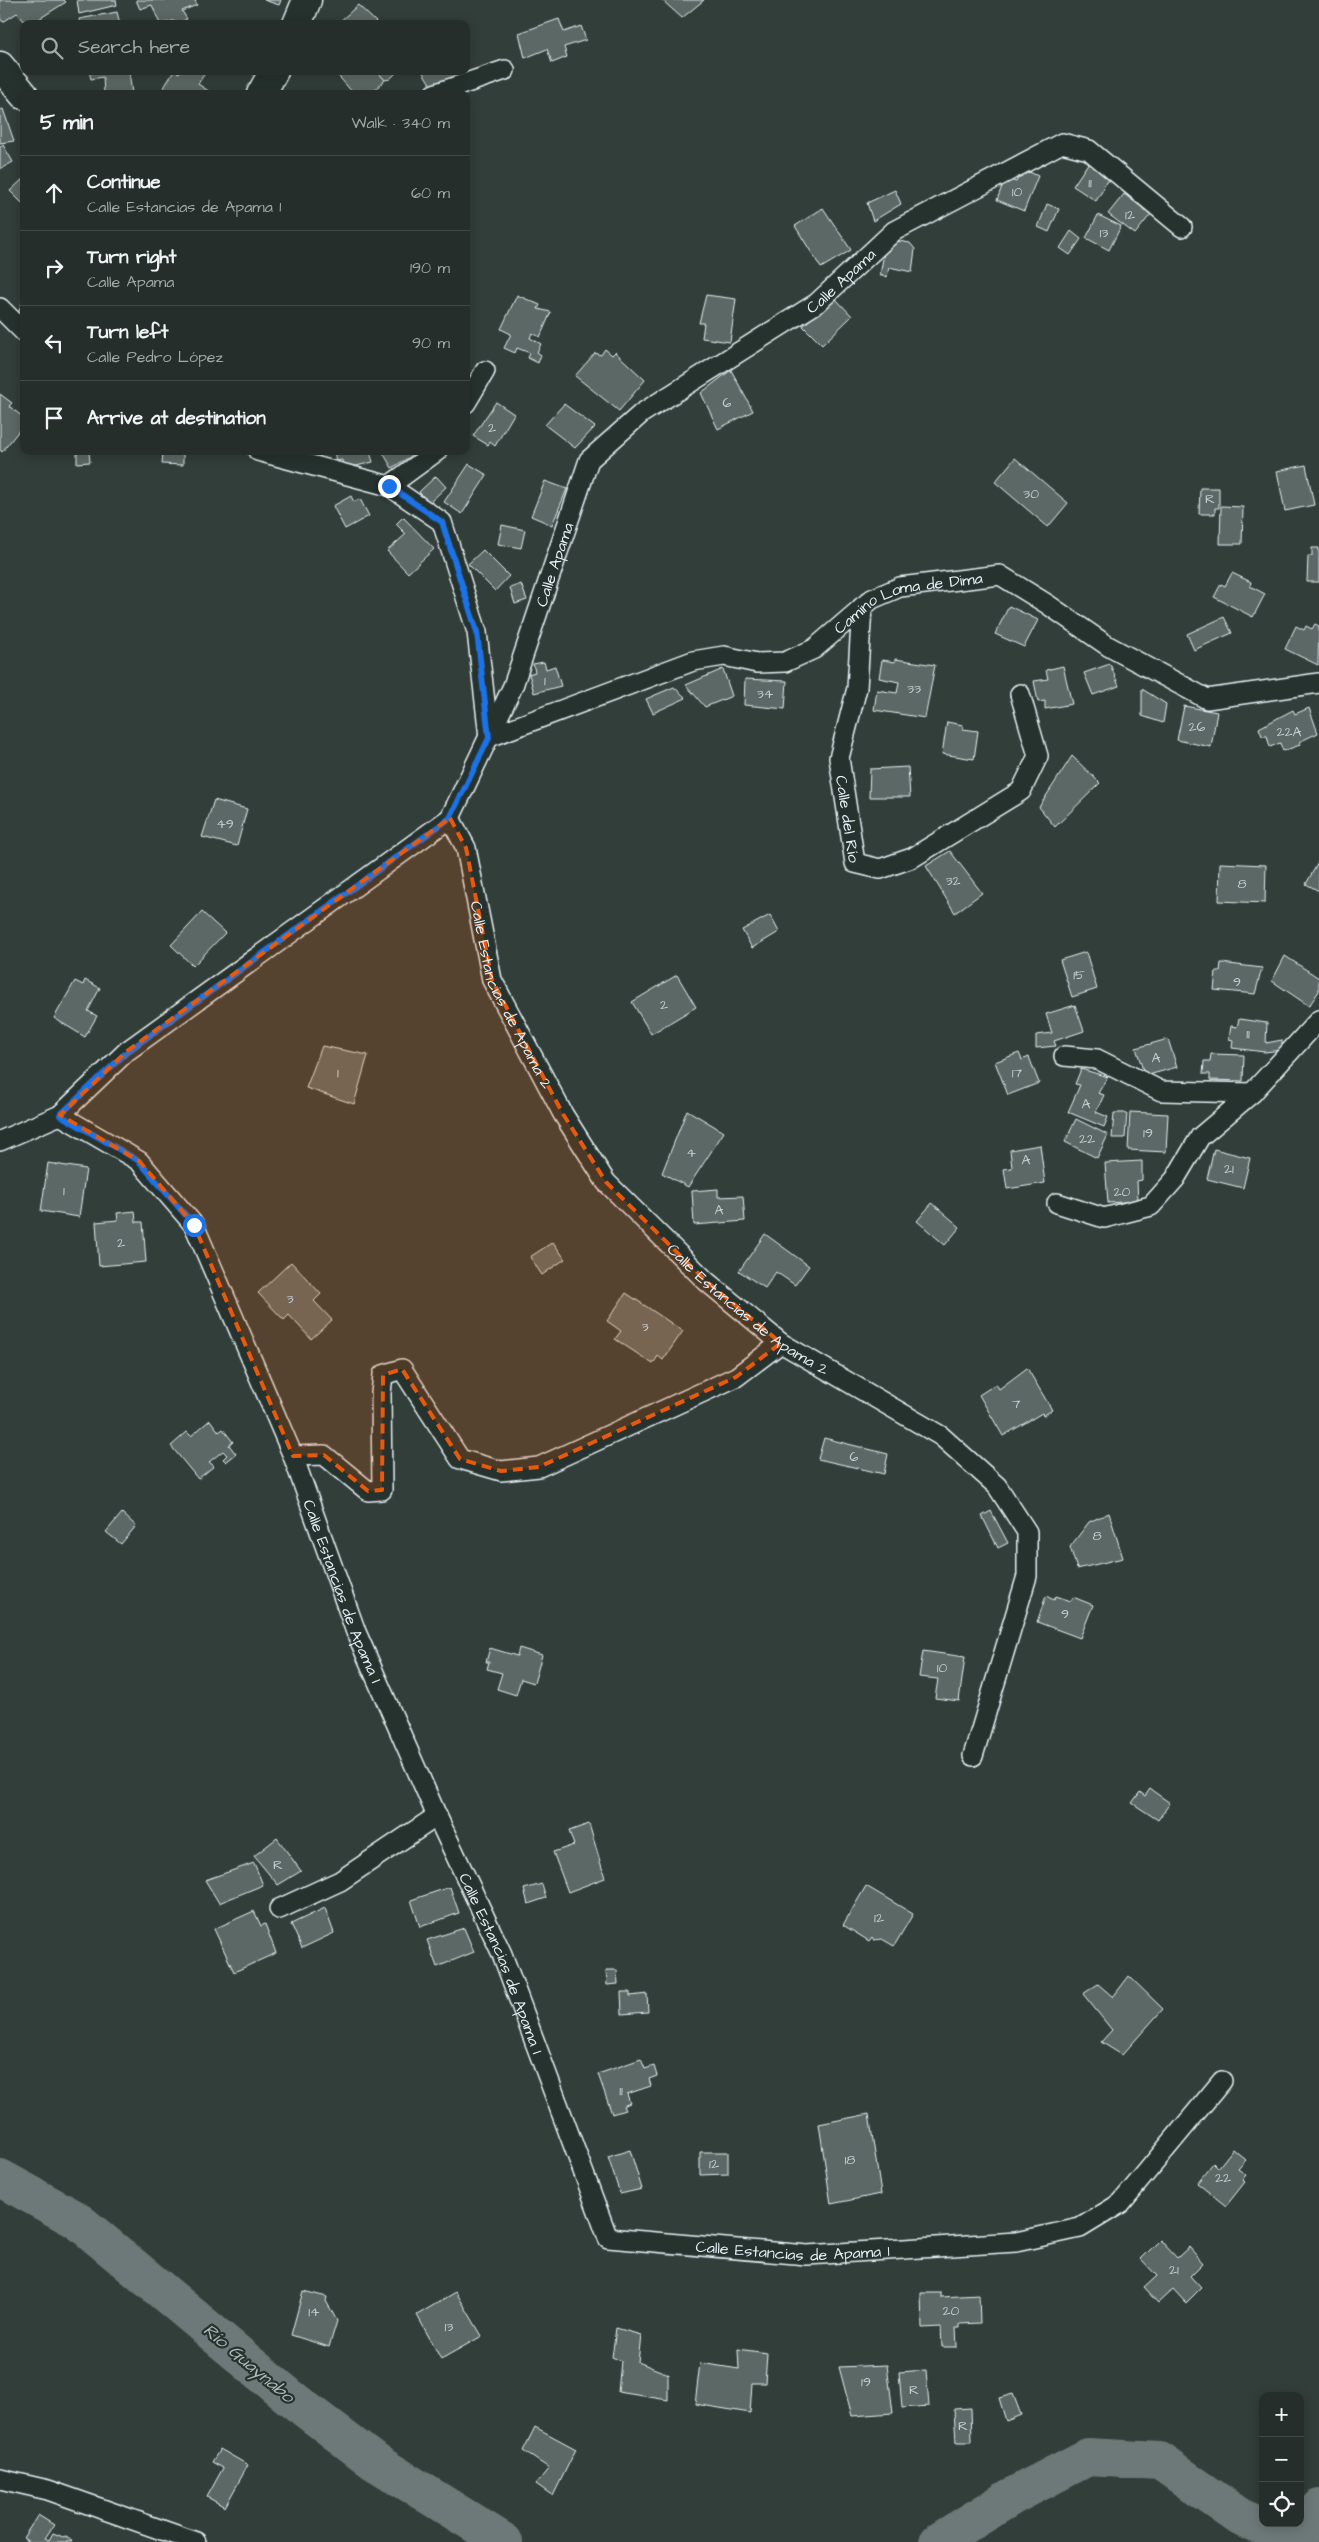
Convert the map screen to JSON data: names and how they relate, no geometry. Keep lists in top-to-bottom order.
{
  "streets": {
    "street": [
      "Calle Apama",
      "Camino Loma de Dima",
      "Calle del Río",
      "Calle Estancias de Apama 2",
      "Calle Estancias de Apama 1"
    ]
  },
  "crossings": [
    ["Calle Apama", "Camino Loma de Dima"],
    ["Calle Apama", "Calle Estancias de Apama 2"],
    ["Calle Apama", "Calle Estancias de Apama 1"],
    ["Camino Loma de Dima", "Calle del Río"]
  ],
  "water": ["Río Guaynabo"],
  "house_numbers": [
    "11",
    "10",
    "12",
    "13",
    "6",
    "2",
    "30",
    "R",
    "1",
    "33",
    "34",
    "26",
    "22A",
    "49",
    "32",
    "8",
    "15",
    "9",
    "2",
    "11",
    "A",
    "1",
    "17",
    "A",
    "19",
    "22",
    "4",
    "A",
    "21",
    "1",
    "20",
    "A",
    "2",
    "3",
    "3",
    "7",
    "6",
    "8",
    "9",
    "10",
    "R",
    "12",
    "11",
    "18",
    "12",
    "22",
    "21",
    "20",
    "14",
    "13",
    "19",
    "R",
    "R"
  ],
  "page": {
    "search": "Search here",
    "heading": ["5 min", "Walk · 340 m"],
    "list": [
      ["Continue", "Calle Estancias de Apama 1", "60 m"],
      ["Turn right", "Calle Apama", "190 m"],
      ["Turn left", "Calle Pedro López", "90 m"],
      "Arrive at destination"
    ],
    "map_buttons": ["+", "−"]
  }
}
